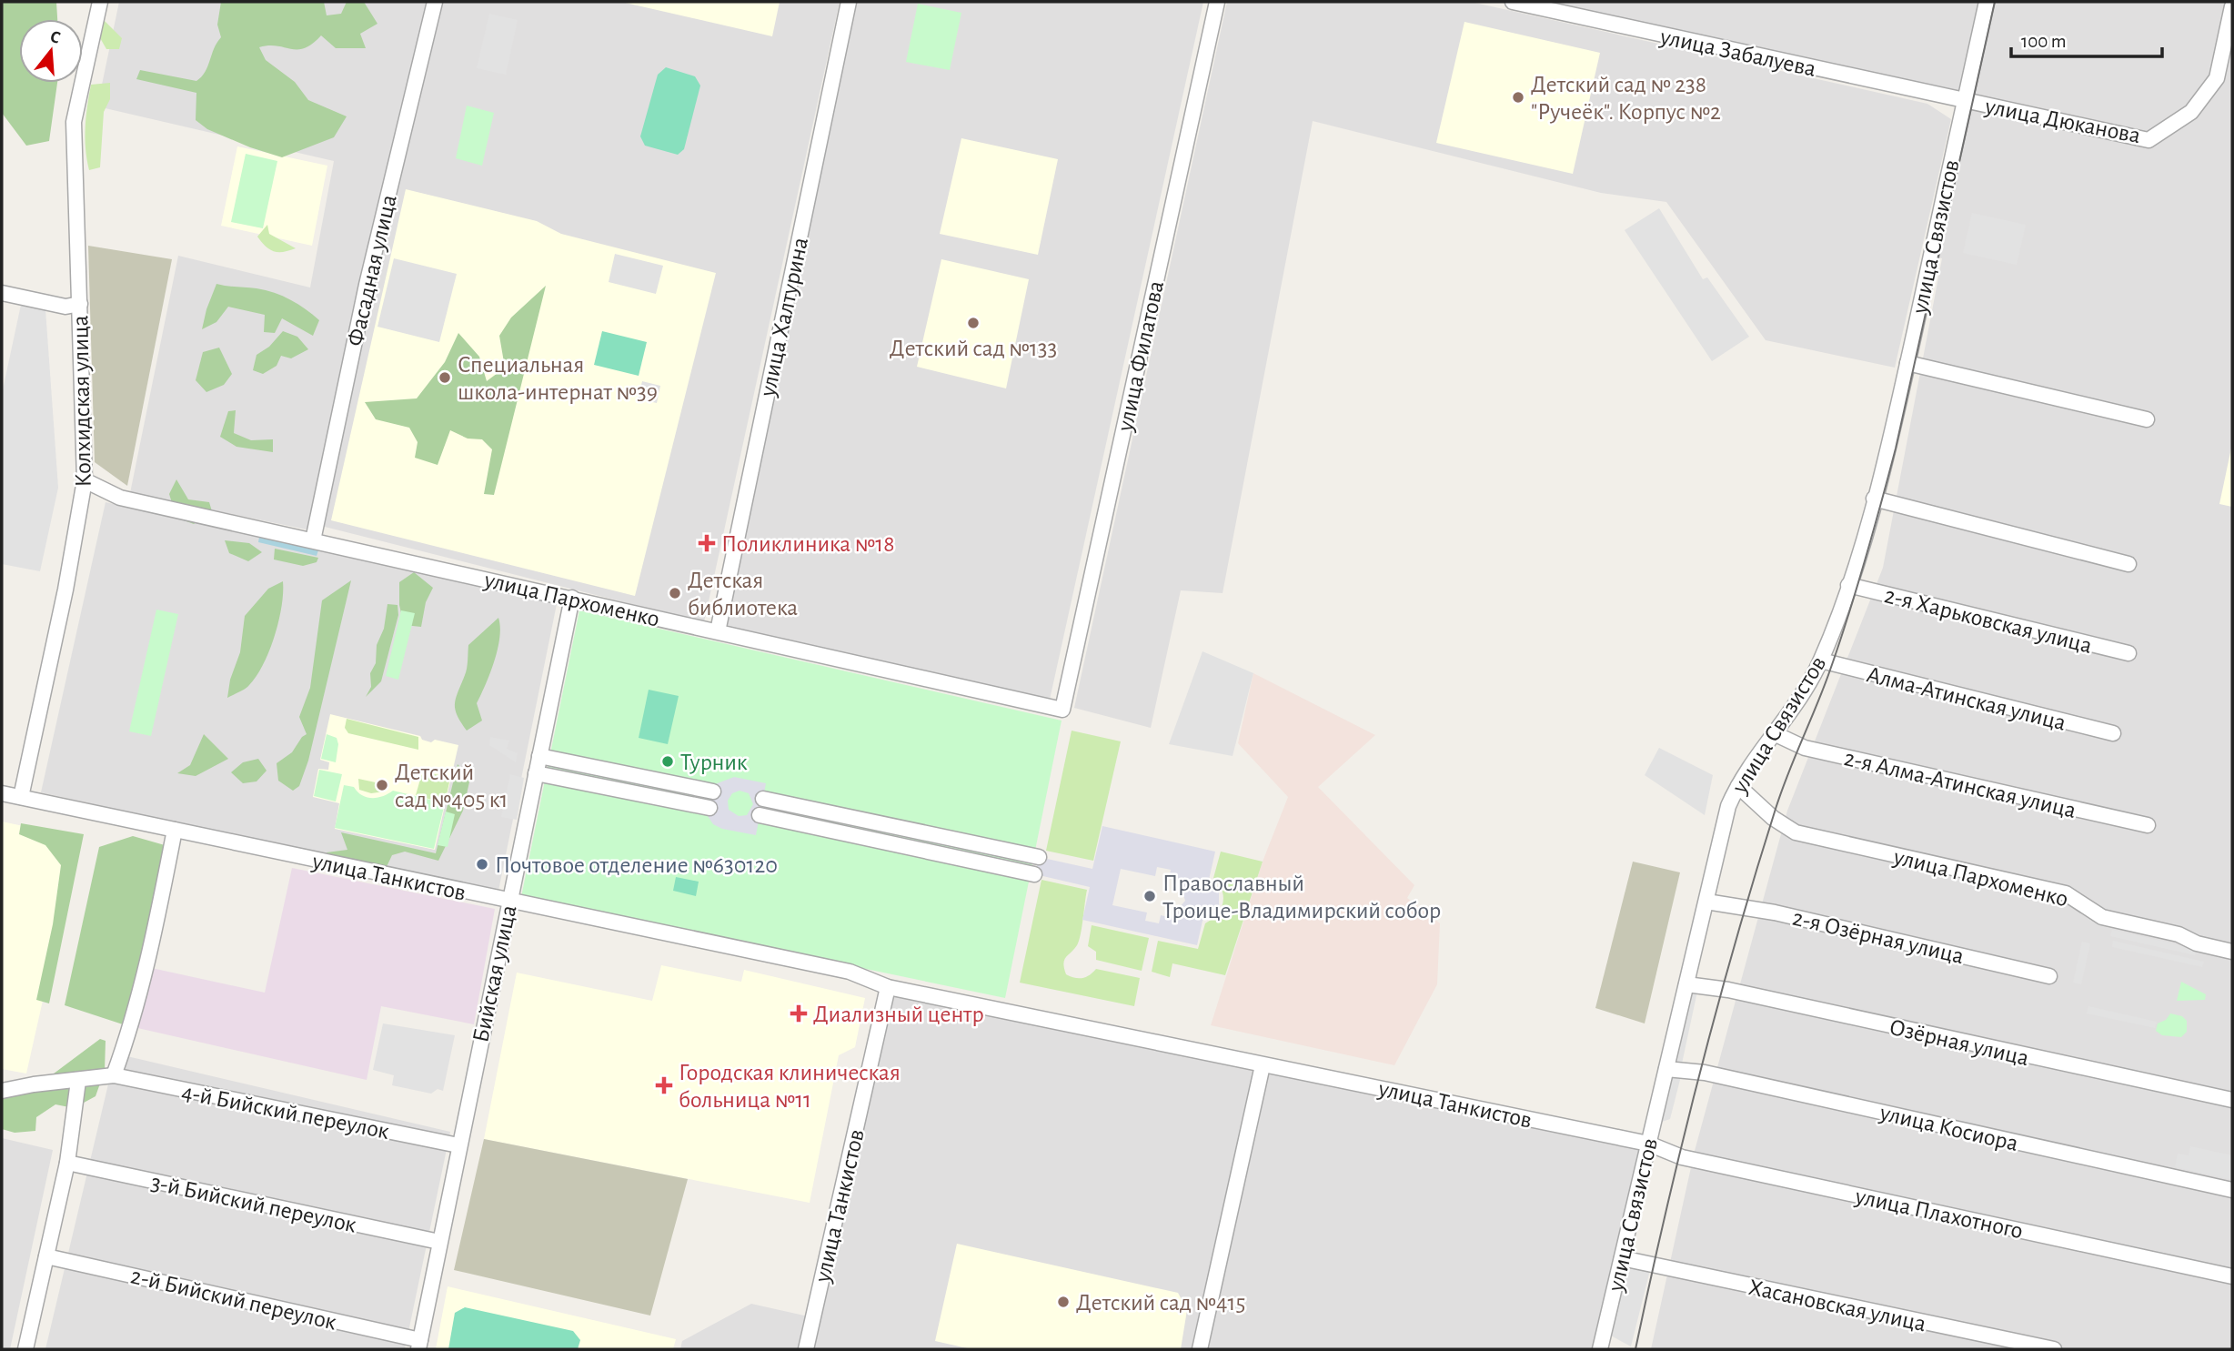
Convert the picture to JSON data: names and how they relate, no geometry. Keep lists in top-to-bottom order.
{
  "streets": {
    "street": [
      "улица Забалуева",
      "улица Дюканова",
      "улица Связистов",
      "Фасадная улица",
      "улица Халтурина",
      "улица Филатова",
      "Колхидская улица",
      "улица Пархоменко",
      "2-я Харьковская улица",
      "Алма-Атинская улица",
      "2-я Алма-Атинская улица",
      "улица Танкистов",
      "2-я Озёрная улица",
      "Бийская улица",
      "Озёрная улица",
      "4-й Бийский переулок",
      "улица Косиора",
      "3-й Бийский переулок",
      "улица Плахотного",
      "2-й Бийский переулок",
      "Хасановская улица"
    ]
  },
  "crossings": [
    ["улица Забалуева", "улица Дюканова"],
    ["улица Забалуева", "улица Связистов"],
    ["улица Дюканова", "улица Связистов"],
    ["улица Связистов", "улица Пархоменко"],
    ["улица Связистов", "2-я Харьковская улица"],
    ["улица Связистов", "Алма-Атинская улица"],
    ["улица Связистов", "2-я Алма-Атинская улица"],
    ["улица Связистов", "улица Танкистов"],
    ["улица Связистов", "2-я Озёрная улица"],
    ["улица Связистов", "Озёрная улица"],
    ["улица Связистов", "улица Косиора"],
    ["улица Связистов", "улица Плахотного"],
    ["улица Связистов", "Хасановская улица"],
    ["Фасадная улица", "улица Пархоменко"],
    ["улица Халтурина", "улица Пархоменко"],
    ["улица Филатова", "улица Пархоменко"],
    ["Колхидская улица", "улица Пархоменко"],
    ["Колхидская улица", "улица Танкистов"],
    ["улица Пархоменко", "Бийская улица"],
    ["улица Танкистов", "Бийская улица"],
    ["улица Танкистов", "улица Плахотного"],
    ["Бийская улица", "4-й Бийский переулок"],
    ["Бийская улица", "3-й Бийский переулок"],
    ["Бийская улица", "2-й Бийский переулок"]
  ],
  "places": {
    "other": [
      "Детский сад № 238 \"Ручеёк\". Корпус №2",
      "Детский сад №133",
      "Специальная школа-интернат №39",
      "Детская библиотека",
      "Турник",
      "Детский сад №405 к1",
      "Почтовое отделение №630120",
      "Православный Троице-Владимирский собор",
      "Детский сад №415"
    ],
    "health": ["Поликлиника №18", "Диализный центр", "Городская клиническая больница №11"]
  },
  "scale_bar": "100 m",
  "north": "top"
}
